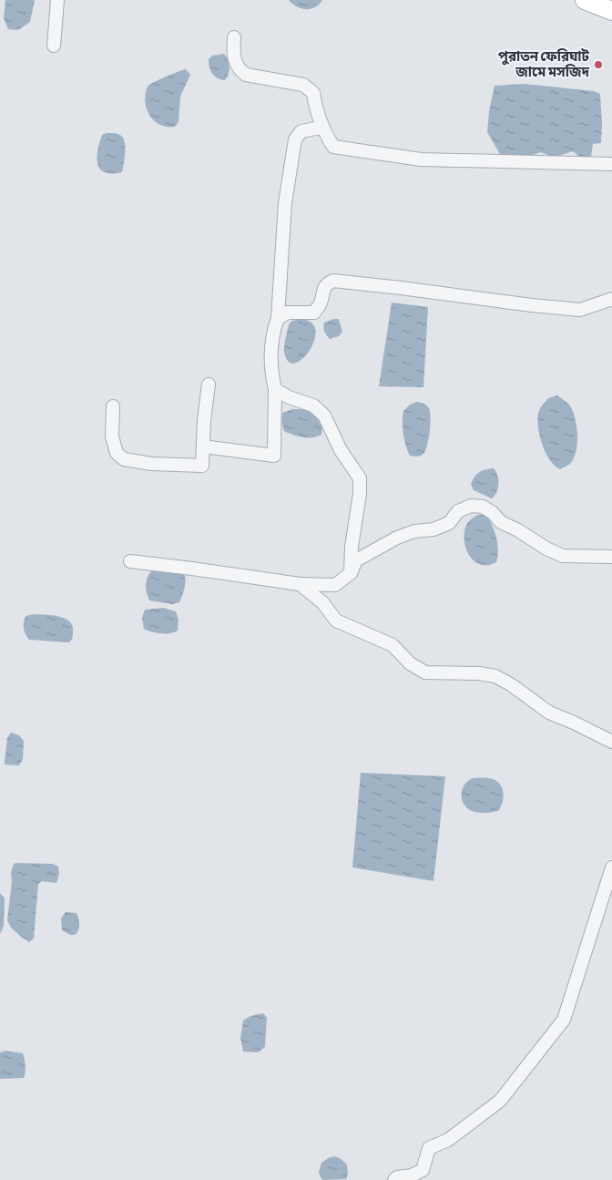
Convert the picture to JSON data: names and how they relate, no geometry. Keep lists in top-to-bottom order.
{
  "places": ["পুরাতন ফেরিঘাট জামে মসজিদ"]
}
